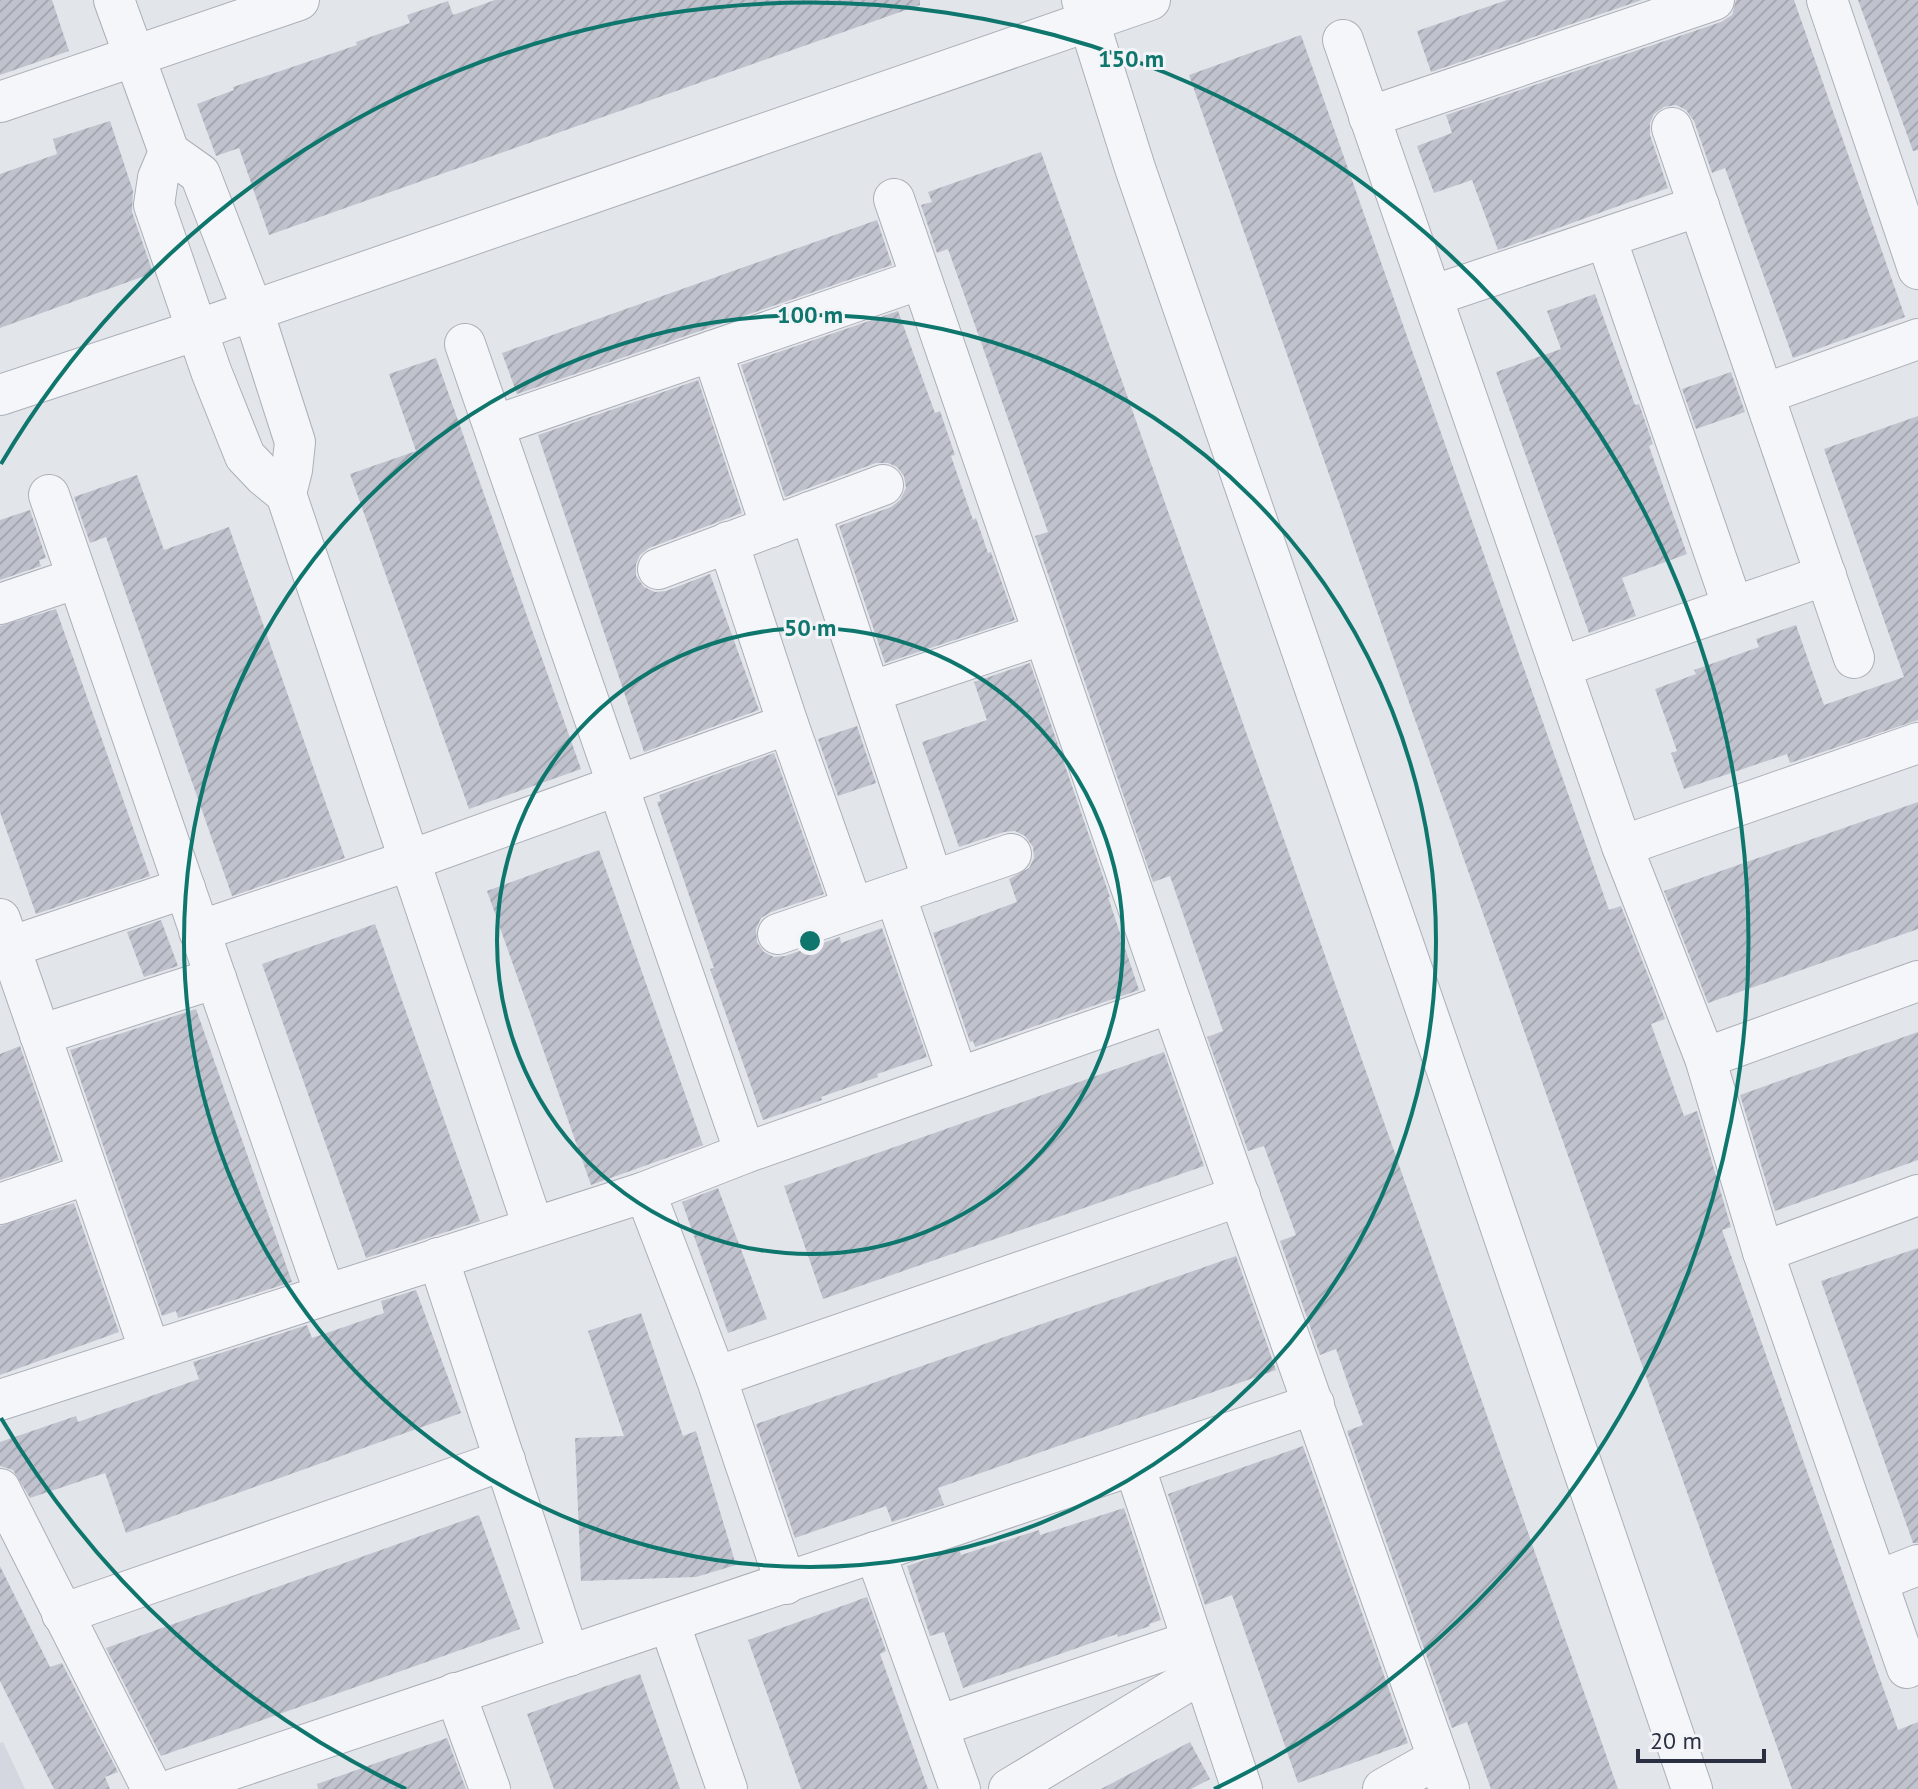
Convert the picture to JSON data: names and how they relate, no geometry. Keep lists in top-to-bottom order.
{
  "scale_bar": "20 m",
  "rings": ["150 m", "100 m", "50 m"]
}
